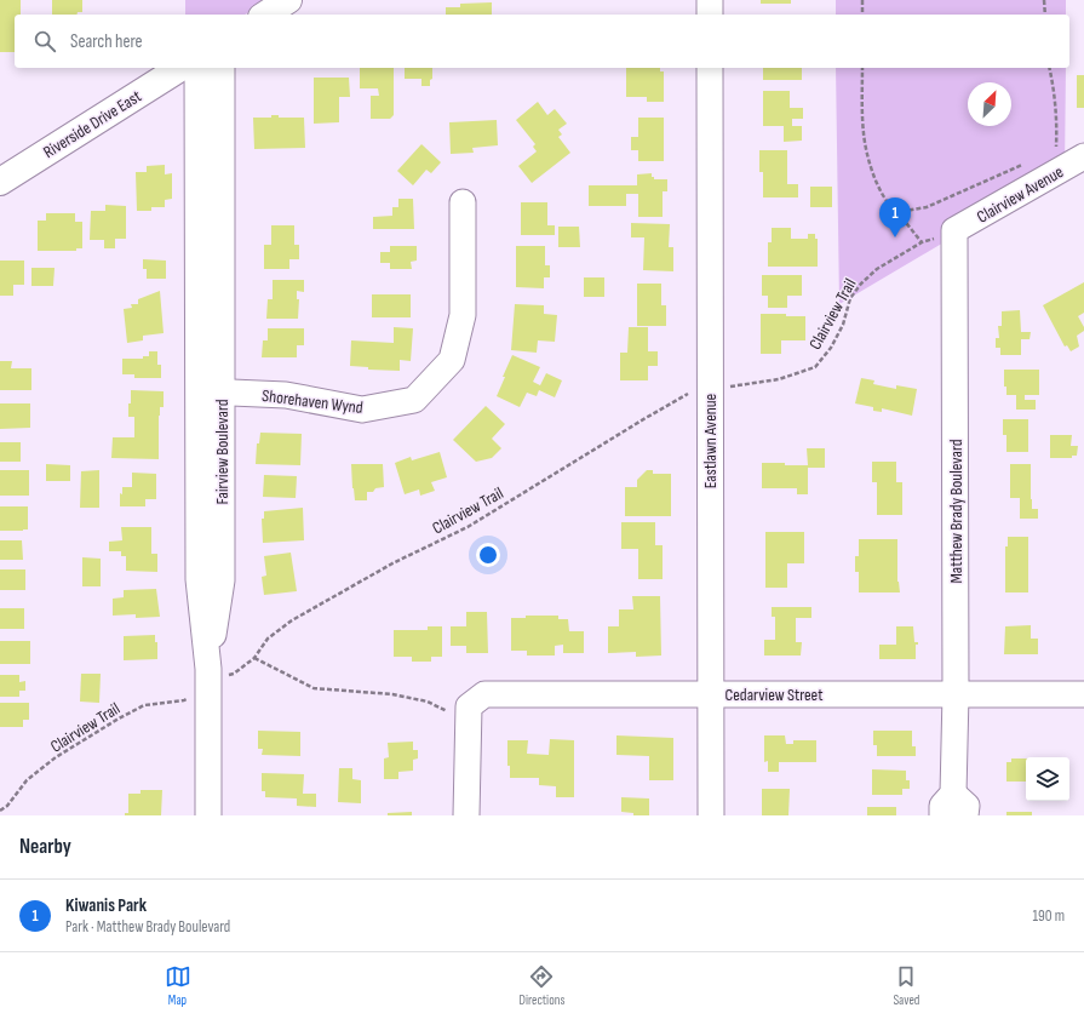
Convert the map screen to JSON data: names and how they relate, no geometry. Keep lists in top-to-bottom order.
{
  "streets": {
    "main road": ["Riverside Drive East"],
    "street": [
      "Clairview Avenue",
      "Shorehaven Wynd",
      "Eastlawn Avenue",
      "Fairview Boulevard",
      "Matthew Brady Boulevard",
      "Cedarview Street"
    ],
    "path": ["Clairview Trail"]
  },
  "crossings": [
    ["Clairview Avenue", "Clairview Trail"],
    ["Clairview Avenue", "Matthew Brady Boulevard"],
    ["Clairview Trail", "Fairview Boulevard"],
    ["Clairview Trail", "Matthew Brady Boulevard"],
    ["Shorehaven Wynd", "Fairview Boulevard"],
    ["Eastlawn Avenue", "Cedarview Street"],
    ["Matthew Brady Boulevard", "Cedarview Street"]
  ],
  "north": "top right",
  "page": {
    "search": "Search here",
    "pins": "1",
    "heading": "Nearby",
    "list": [
      {
        "mark": "1",
        "name": "Kiwanis Park",
        "note": "Park · Matthew Brady Boulevard",
        "value": "190 m"
      }
    ],
    "nav": ["Map", "Directions", "Saved"]
  }
}
